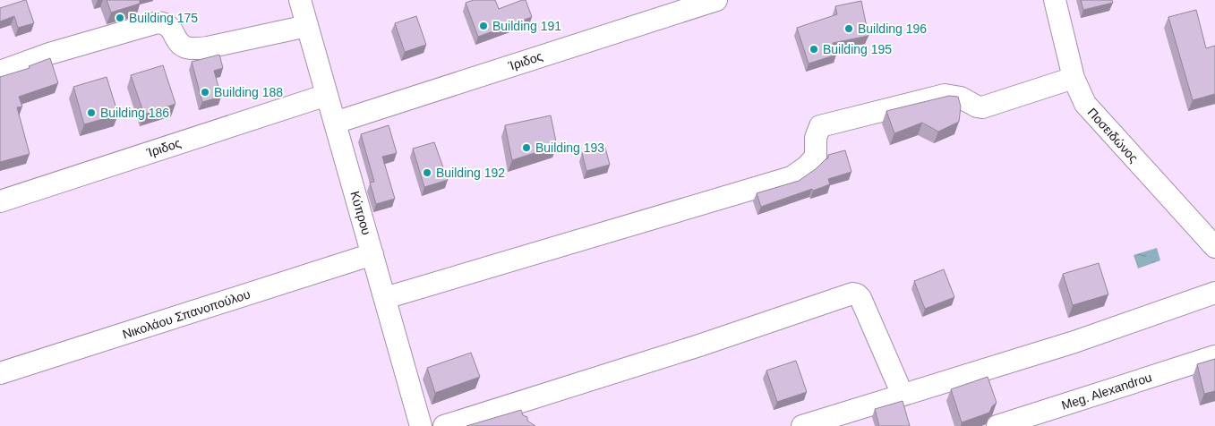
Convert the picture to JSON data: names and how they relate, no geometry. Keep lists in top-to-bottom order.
{
  "streets": {
    "street": [
      "Ίριδος",
      "Ποσειδώνος",
      "Κύπρου",
      "Νικολάου Σπανοπούλου",
      "Meg. Alexandrou"
    ]
  },
  "crossings": [
    ["Ίριδος", "Κύπρου"],
    ["Κύπρου", "Νικολάου Σπανοπούλου"]
  ],
  "places": [
    "Building 175",
    "Building 191",
    "Building 196",
    "Building 195",
    "Building 188",
    "Building 186",
    "Building 193",
    "Building 192"
  ]
}
